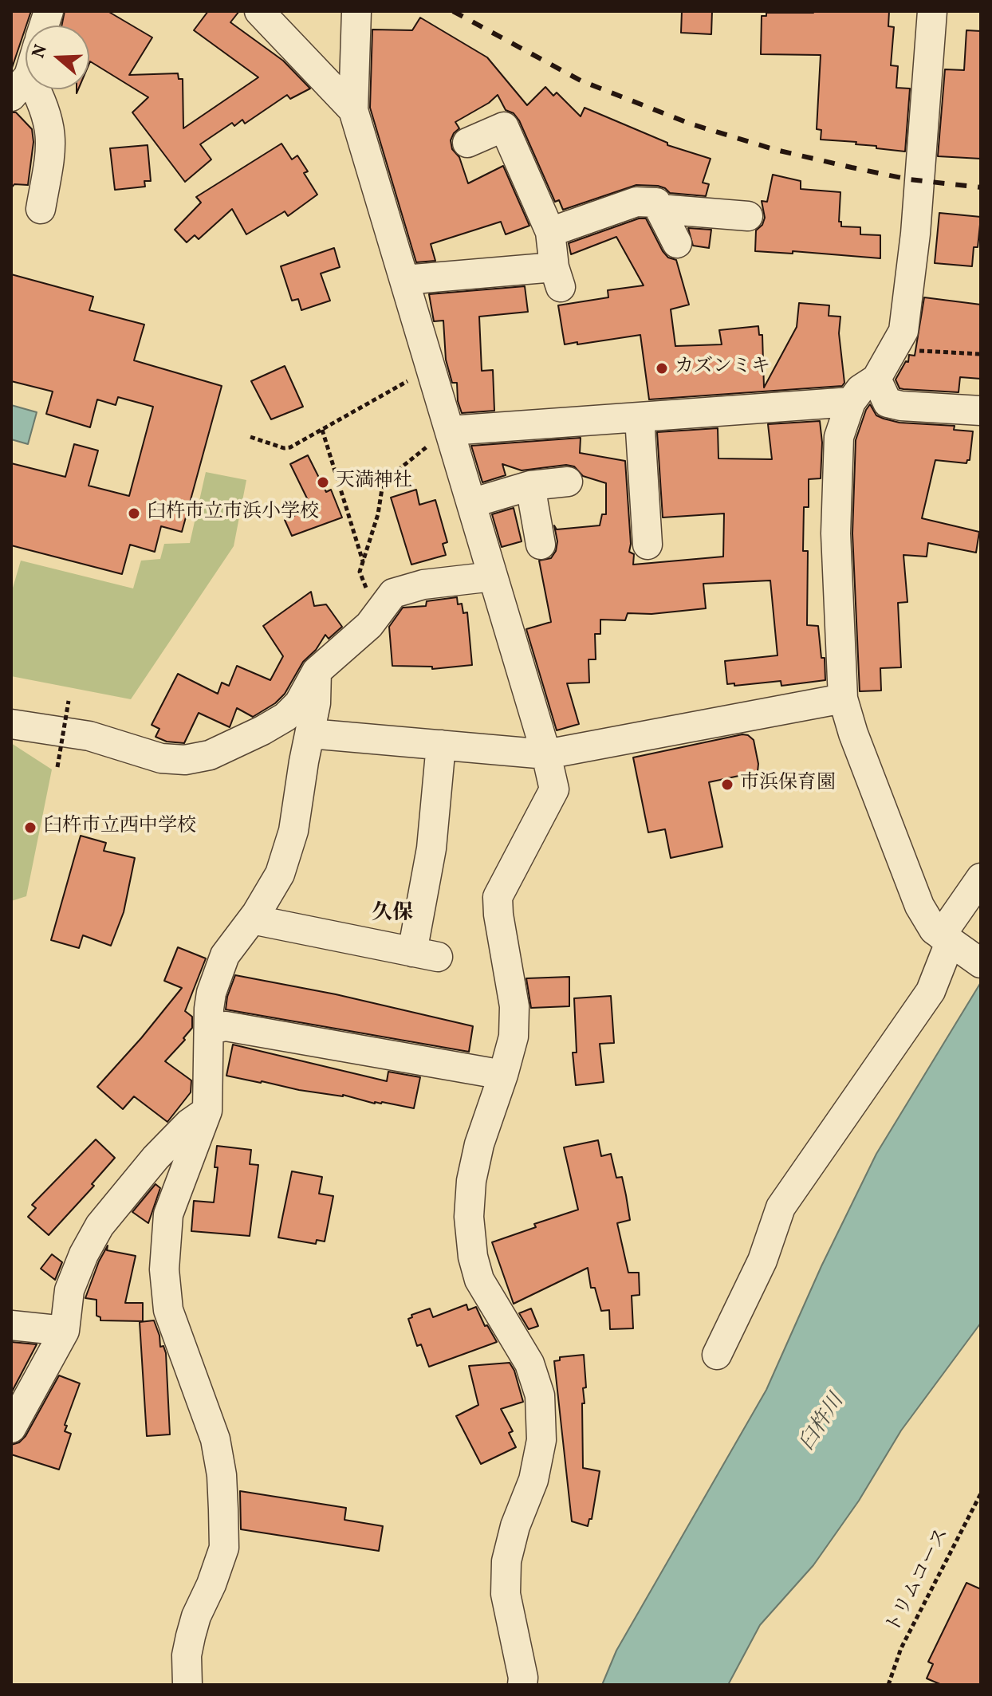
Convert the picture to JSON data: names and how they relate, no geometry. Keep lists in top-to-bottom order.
{
  "streets": {
    "path": ["トリムコース"]
  },
  "districts": ["久保"],
  "water": ["臼杵川"],
  "places": [
    "カズンミキ",
    "天満神社",
    "臼杵市立市浜小学校",
    "市浜保育園",
    "臼杵市立西中学校"
  ],
  "north": "left"
}
